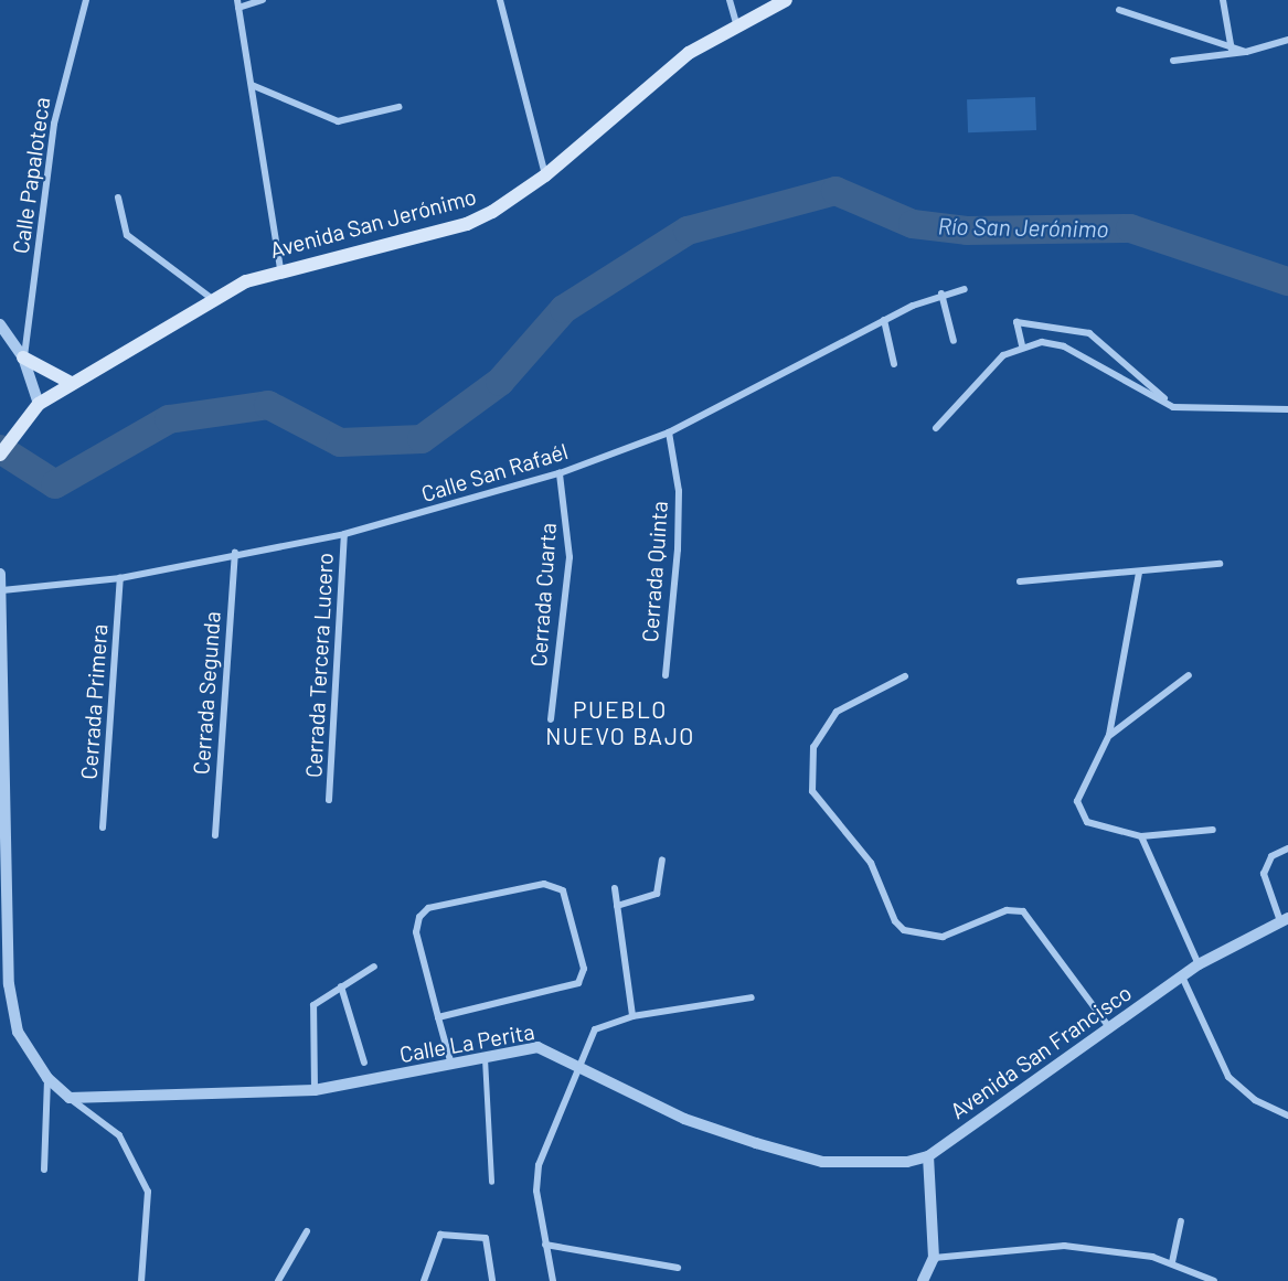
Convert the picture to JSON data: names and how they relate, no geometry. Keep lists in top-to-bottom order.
{
  "streets": {
    "main road": ["Avenida San Jerónimo"],
    "street": [
      "Calle Papaloteca",
      "Calle San Rafaél",
      "Cerrada Quinta",
      "Cerrada Cuarta",
      "Cerrada Tercera Lucero",
      "Cerrada Segunda",
      "Cerrada Primera",
      "Calle La Perita",
      "Avenida San Francisco"
    ]
  },
  "crossings": [
    ["Calle San Rafaél", "Cerrada Quinta"],
    ["Calle San Rafaél", "Cerrada Cuarta"],
    ["Calle San Rafaél", "Cerrada Tercera Lucero"],
    ["Calle San Rafaél", "Cerrada Segunda"],
    ["Calle San Rafaél", "Cerrada Primera"],
    ["Calle La Perita", "Avenida San Francisco"]
  ],
  "districts": ["PUEBLO NUEVO BAJO"],
  "water": ["Río San Jerónimo"]
}
